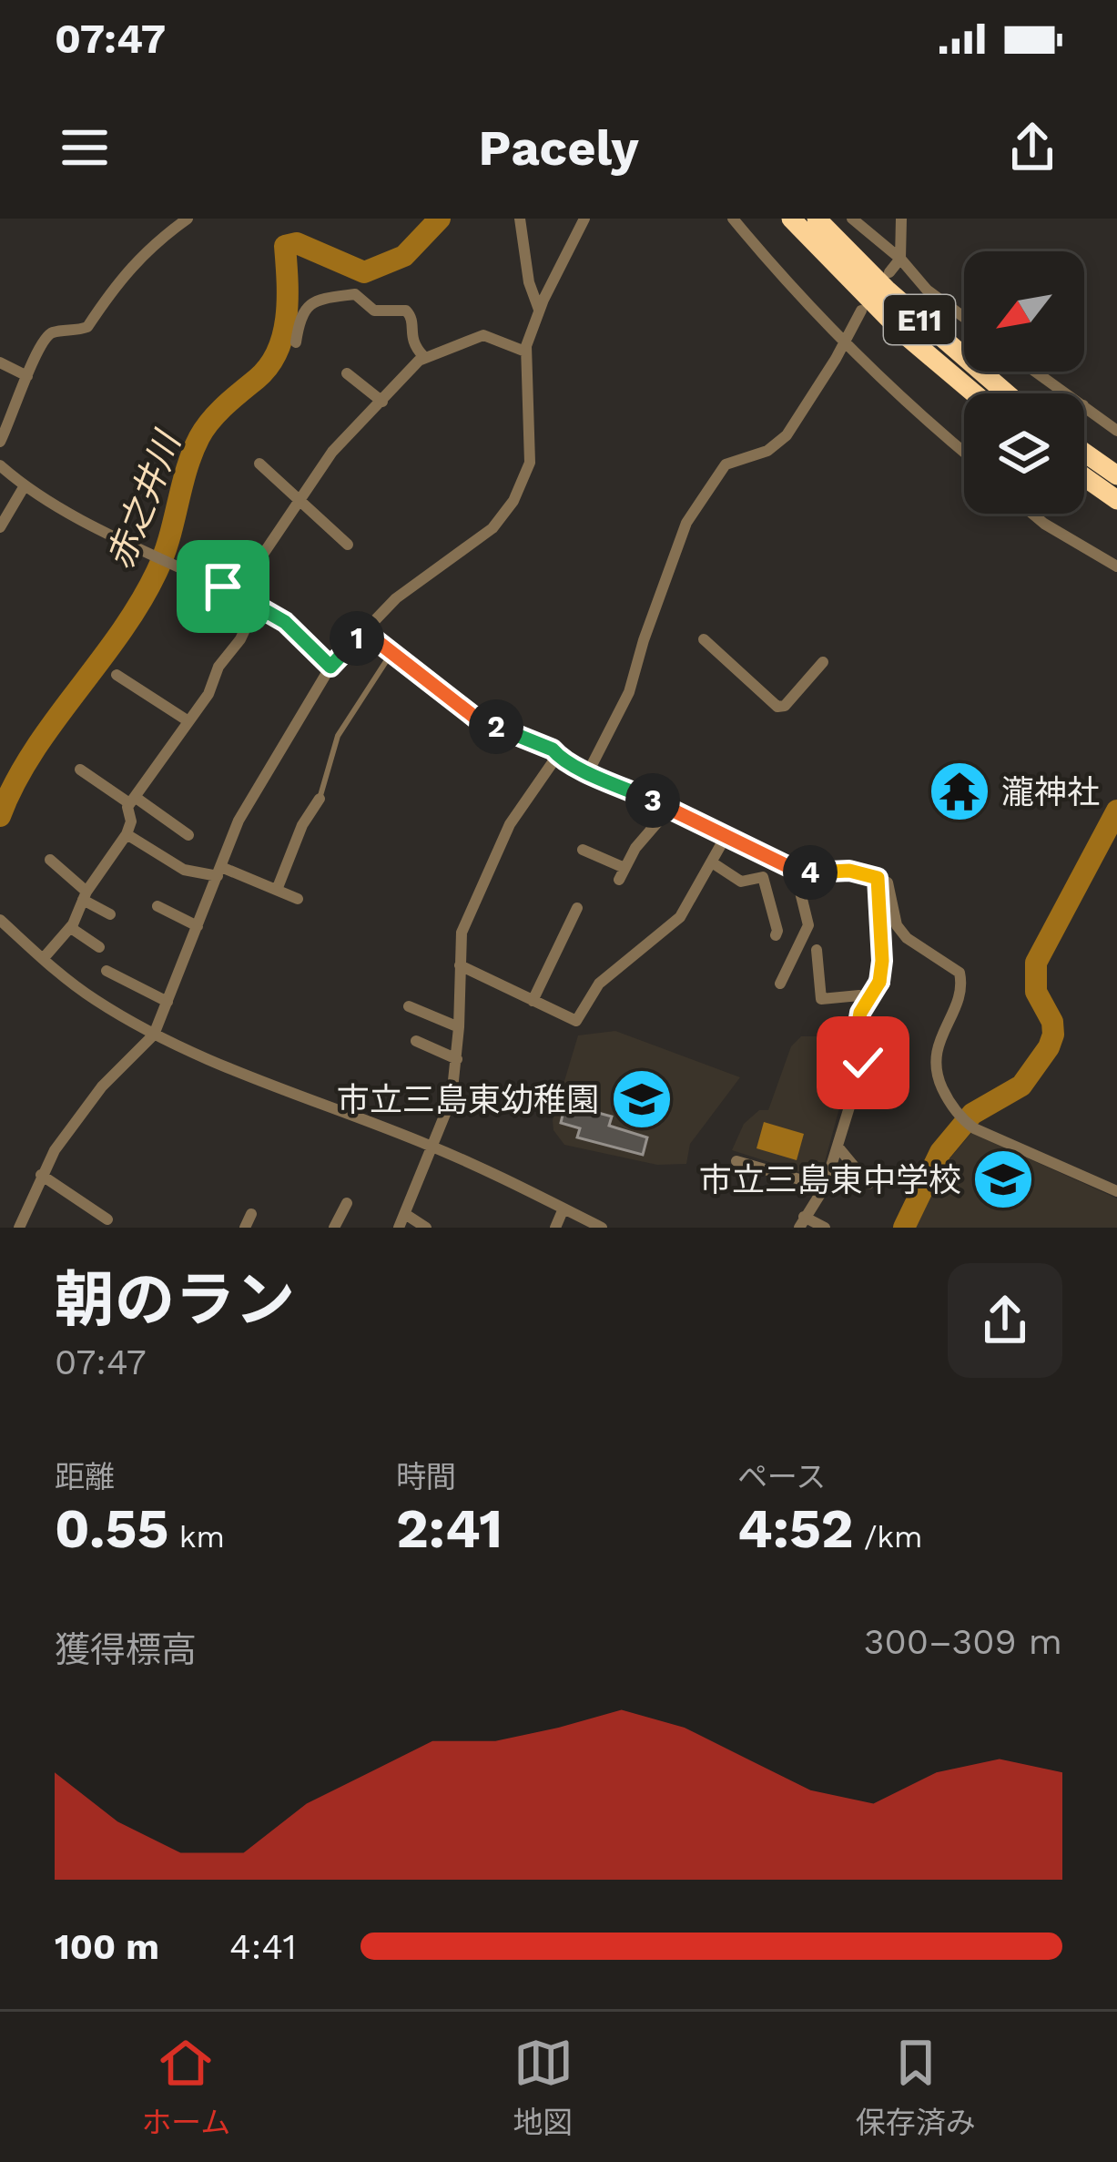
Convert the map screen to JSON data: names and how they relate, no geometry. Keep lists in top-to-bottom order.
{
  "streets": {
    "highway": ["E11"]
  },
  "water": ["赤之井川"],
  "places": {
    "temple": ["瀧神社"],
    "school or university": ["市立三島東幼稚園", "市立三島東中学校"]
  },
  "north": "bottom left",
  "page": {
    "status": "07:47",
    "header": "Pacely",
    "pins": [
      "1",
      "2",
      "3",
      "4"
    ],
    "heading": ["朝のラン", "07:47"],
    "stats": [
      ["距離", "0.55 km"],
      ["時間", "2:41"],
      ["ペース", "4:52 /km"]
    ],
    "chart": ["獲得標高", "300–309 m"],
    "list": [
      {
        "name": "100 m",
        "note": "4:41"
      }
    ],
    "tabs": ["ホーム", "地図", "保存済み"]
  }
}
